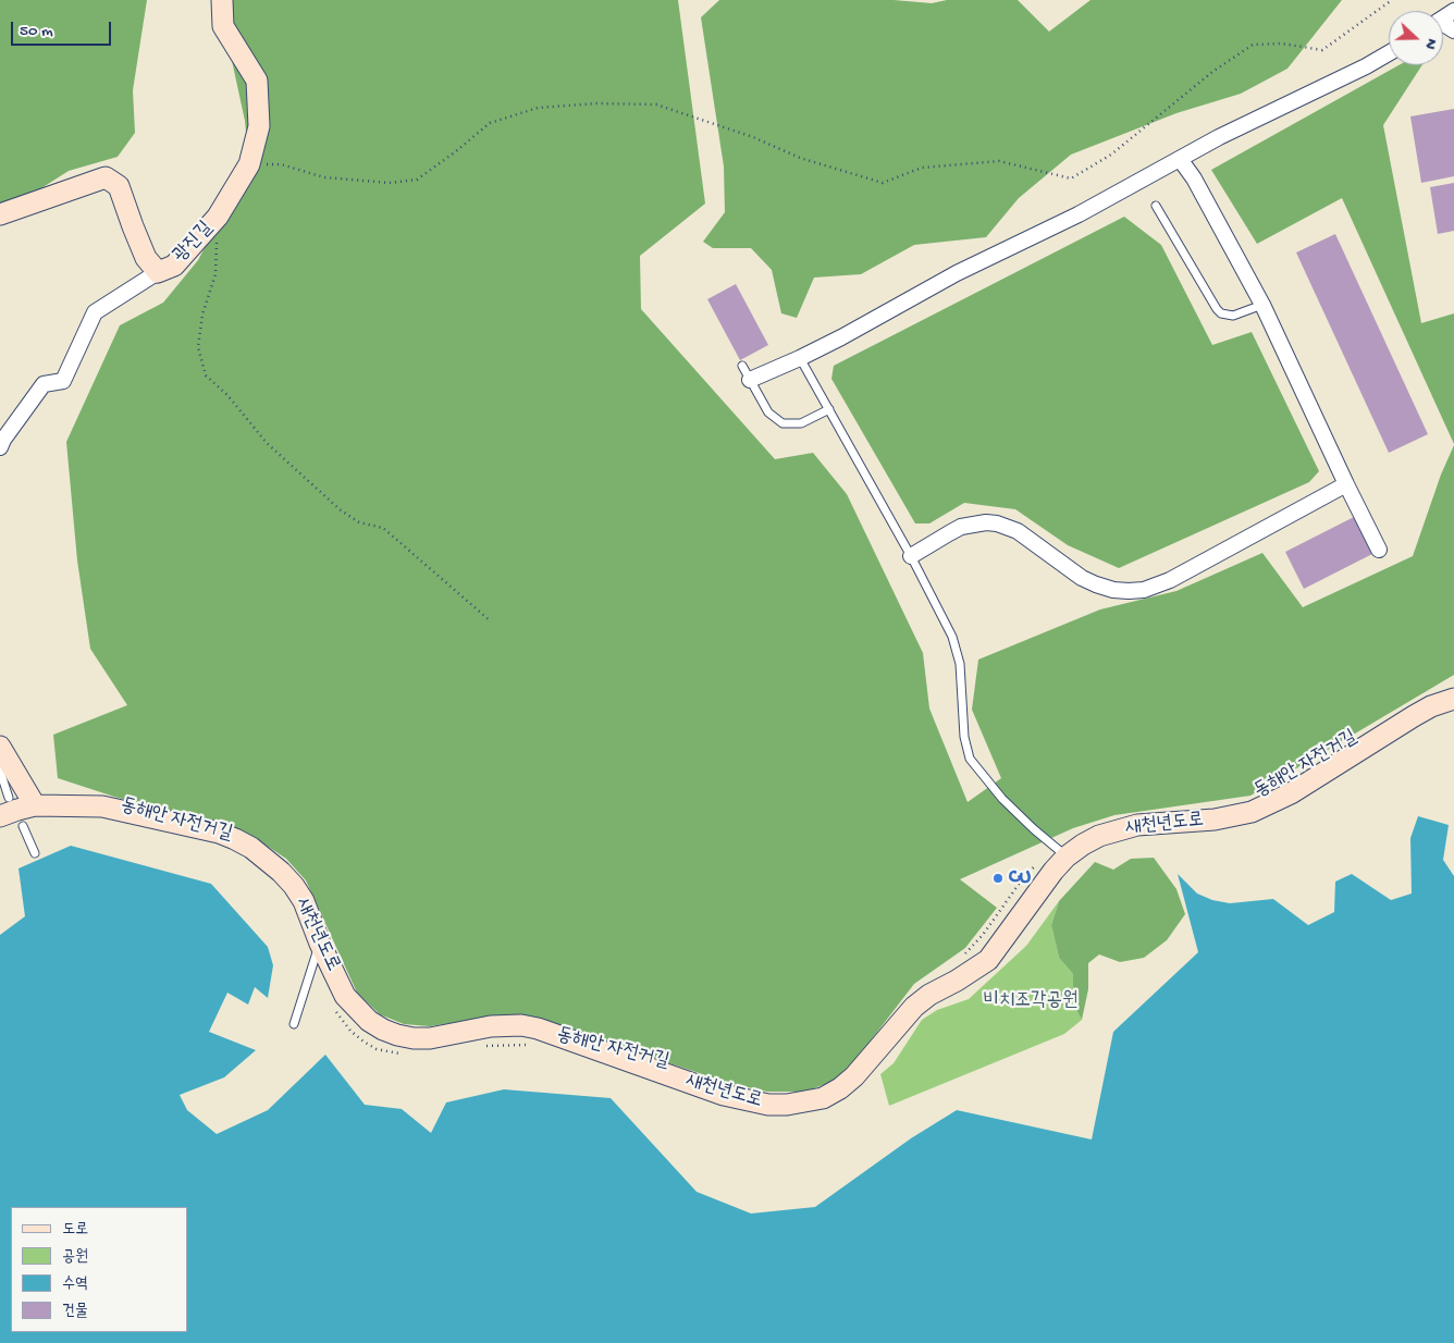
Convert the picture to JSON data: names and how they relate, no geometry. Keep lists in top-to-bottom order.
{
  "streets": {
    "street": ["광진길", "새천년도로"],
    "path": ["동해안 자전거길"]
  },
  "parks": ["비치조각공원"],
  "places": ["CU"],
  "legend": [
    "도로",
    "공원",
    "수역",
    "건물"
  ],
  "scale_bar": "50 m",
  "north": "right"
}
